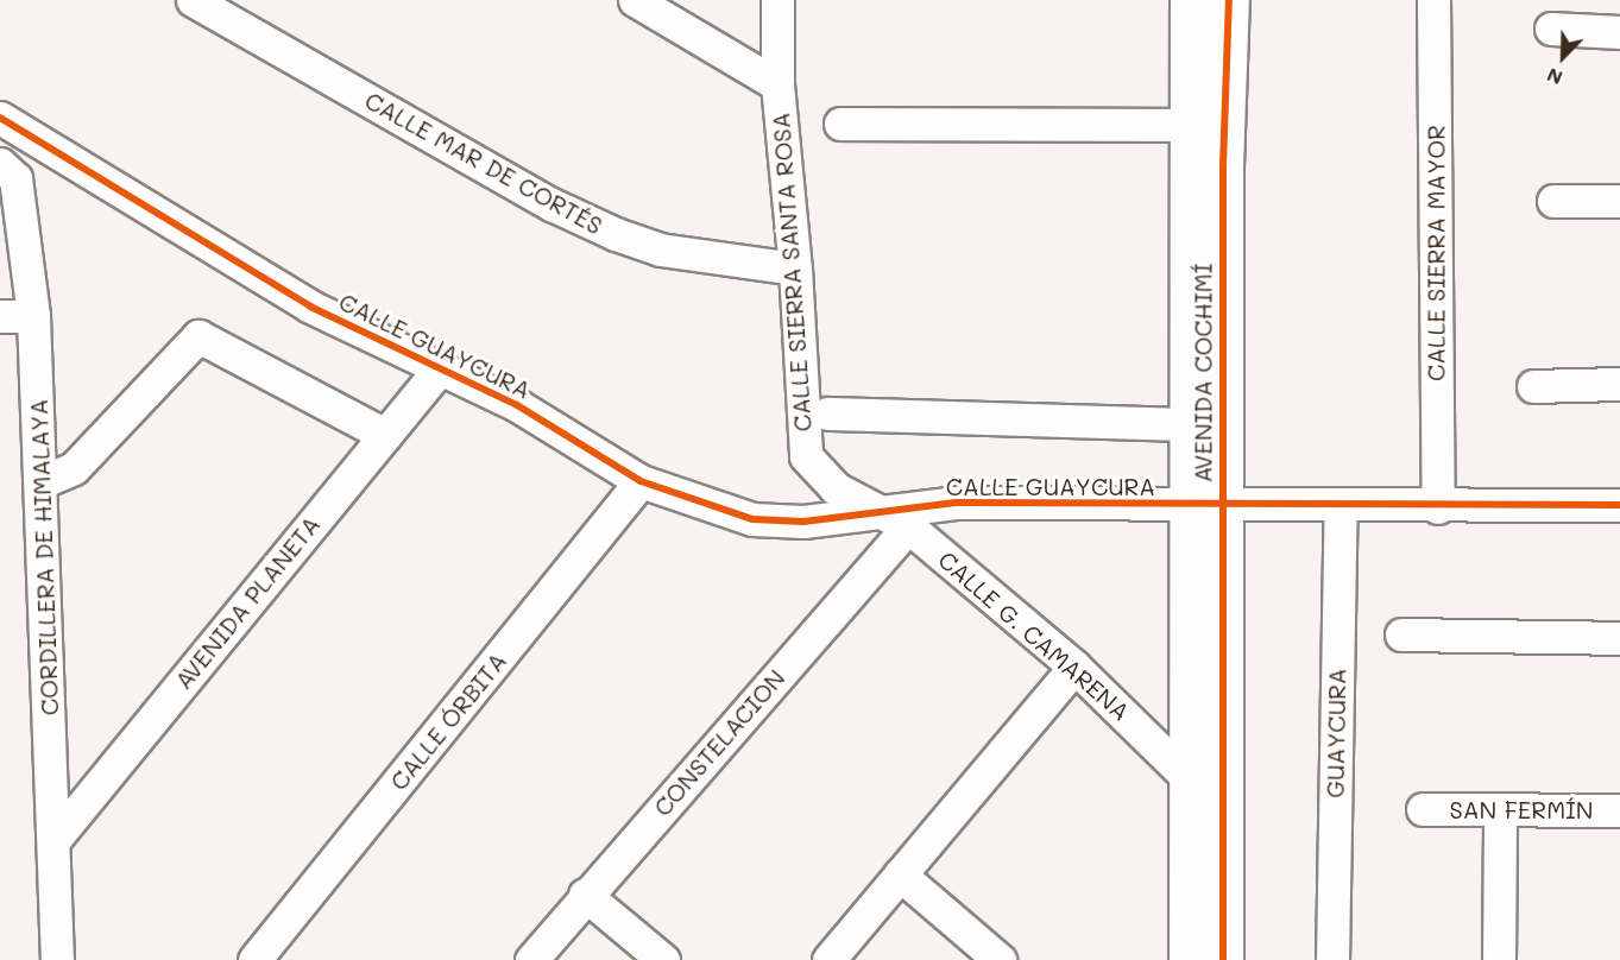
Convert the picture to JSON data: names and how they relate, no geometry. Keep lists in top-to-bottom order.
{
  "streets": {
    "street": [
      "CALLE MAR DE CORTÉS",
      "CALLE SIERRA MAYOR",
      "CALLE SIERRA SANTA ROSA",
      "CALLE GUAYCURA",
      "AVENIDA COCHIMÍ",
      "CORDILLERA DE HIMALAYA",
      "AVENIDA PLANETA",
      "CALLE G. CAMARENA",
      "CALLE ÓRBITA",
      "GUAYCURA",
      "CONSTELACION",
      "SAN FERMÍN"
    ]
  },
  "crossings": [
    ["CALLE MAR DE CORTÉS", "CALLE SIERRA SANTA ROSA"],
    ["CALLE SIERRA SANTA ROSA", "CALLE GUAYCURA"],
    ["CALLE SIERRA SANTA ROSA", "CALLE G. CAMARENA"],
    ["CALLE GUAYCURA", "AVENIDA COCHIMÍ"],
    ["CALLE GUAYCURA", "AVENIDA PLANETA"],
    ["CALLE GUAYCURA", "CALLE G. CAMARENA"],
    ["CALLE GUAYCURA", "CALLE ÓRBITA"],
    ["CALLE GUAYCURA", "GUAYCURA"],
    ["AVENIDA COCHIMÍ", "CALLE G. CAMARENA"],
    ["CORDILLERA DE HIMALAYA", "AVENIDA PLANETA"],
    ["CALLE G. CAMARENA", "CONSTELACION"]
  ],
  "north": "bottom left"
}
